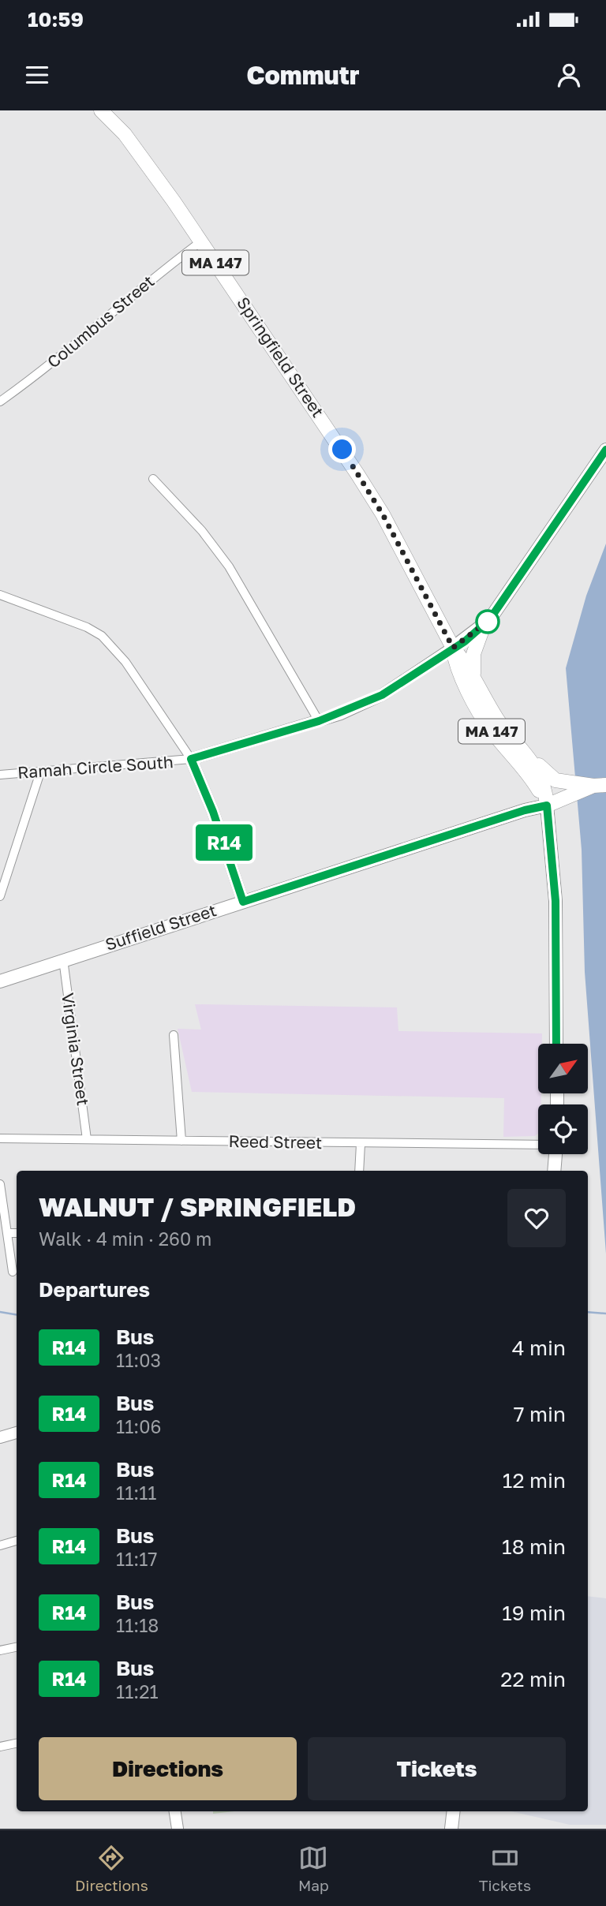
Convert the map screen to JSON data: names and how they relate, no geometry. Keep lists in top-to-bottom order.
{
  "streets": {
    "main road": ["MA 147", "Springfield Street", "Suffield Street"],
    "street": [
      "Columbus Street",
      "Ramah Circle South",
      "Virginia Street",
      "Reed Street"
    ]
  },
  "crossings": [
    ["MA 147", "Springfield Street"],
    ["MA 147", "Suffield Street"],
    ["Columbus Street", "Springfield Street"],
    ["Springfield Street", "Suffield Street"],
    ["Suffield Street", "Virginia Street"],
    ["Virginia Street", "Reed Street"]
  ],
  "lines": ["bus line R14"],
  "north": "top right",
  "page": {
    "status": "10:59",
    "header": "Commutr",
    "on_map": "R14",
    "heading": [
      ["WALNUT / SPRINGFIELD", "Walk · 4 min · 260 m"],
      "Departures"
    ],
    "list": [
      {
        "mark": "R14",
        "name": "Bus",
        "note": "11:03",
        "value": "4 min"
      },
      {
        "mark": "R14",
        "name": "Bus",
        "note": "11:06",
        "value": "7 min"
      },
      {
        "mark": "R14",
        "name": "Bus",
        "note": "11:11",
        "value": "12 min"
      },
      {
        "mark": "R14",
        "name": "Bus",
        "note": "11:17",
        "value": "18 min"
      },
      {
        "mark": "R14",
        "name": "Bus",
        "note": "11:18",
        "value": "19 min"
      },
      {
        "mark": "R14",
        "name": "Bus",
        "note": "11:21",
        "value": "22 min"
      }
    ],
    "buttons": ["Directions", "Tickets"],
    "tabs": ["Directions", "Map", "Tickets"]
  }
}
